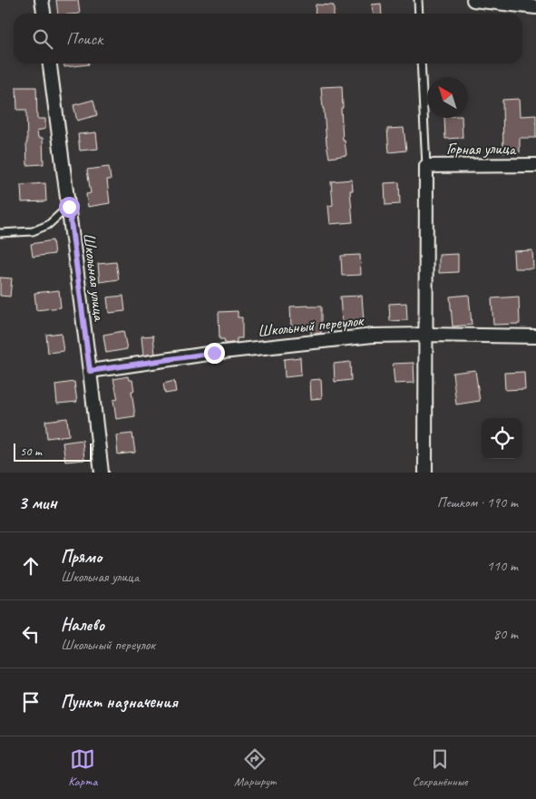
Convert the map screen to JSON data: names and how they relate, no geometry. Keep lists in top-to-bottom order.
{
  "streets": {
    "street": ["Горная улица", "Школьная улица", "Школьный переулок"]
  },
  "crossings": [
    ["Школьная улица", "Школьный переулок"]
  ],
  "scale_bar": "50 m",
  "north": "top left",
  "page": {
    "search": "Поиск",
    "scale": "50 m",
    "heading": ["3 мин", "Пешком · 190 m"],
    "list": [
      ["Прямо", "Школьная улица", "110 m"],
      ["Налево", "Школьный переулок", "80 m"],
      "Пункт назначения"
    ],
    "nav": ["Карта", "Маршрут", "Сохранённые"]
  }
}
